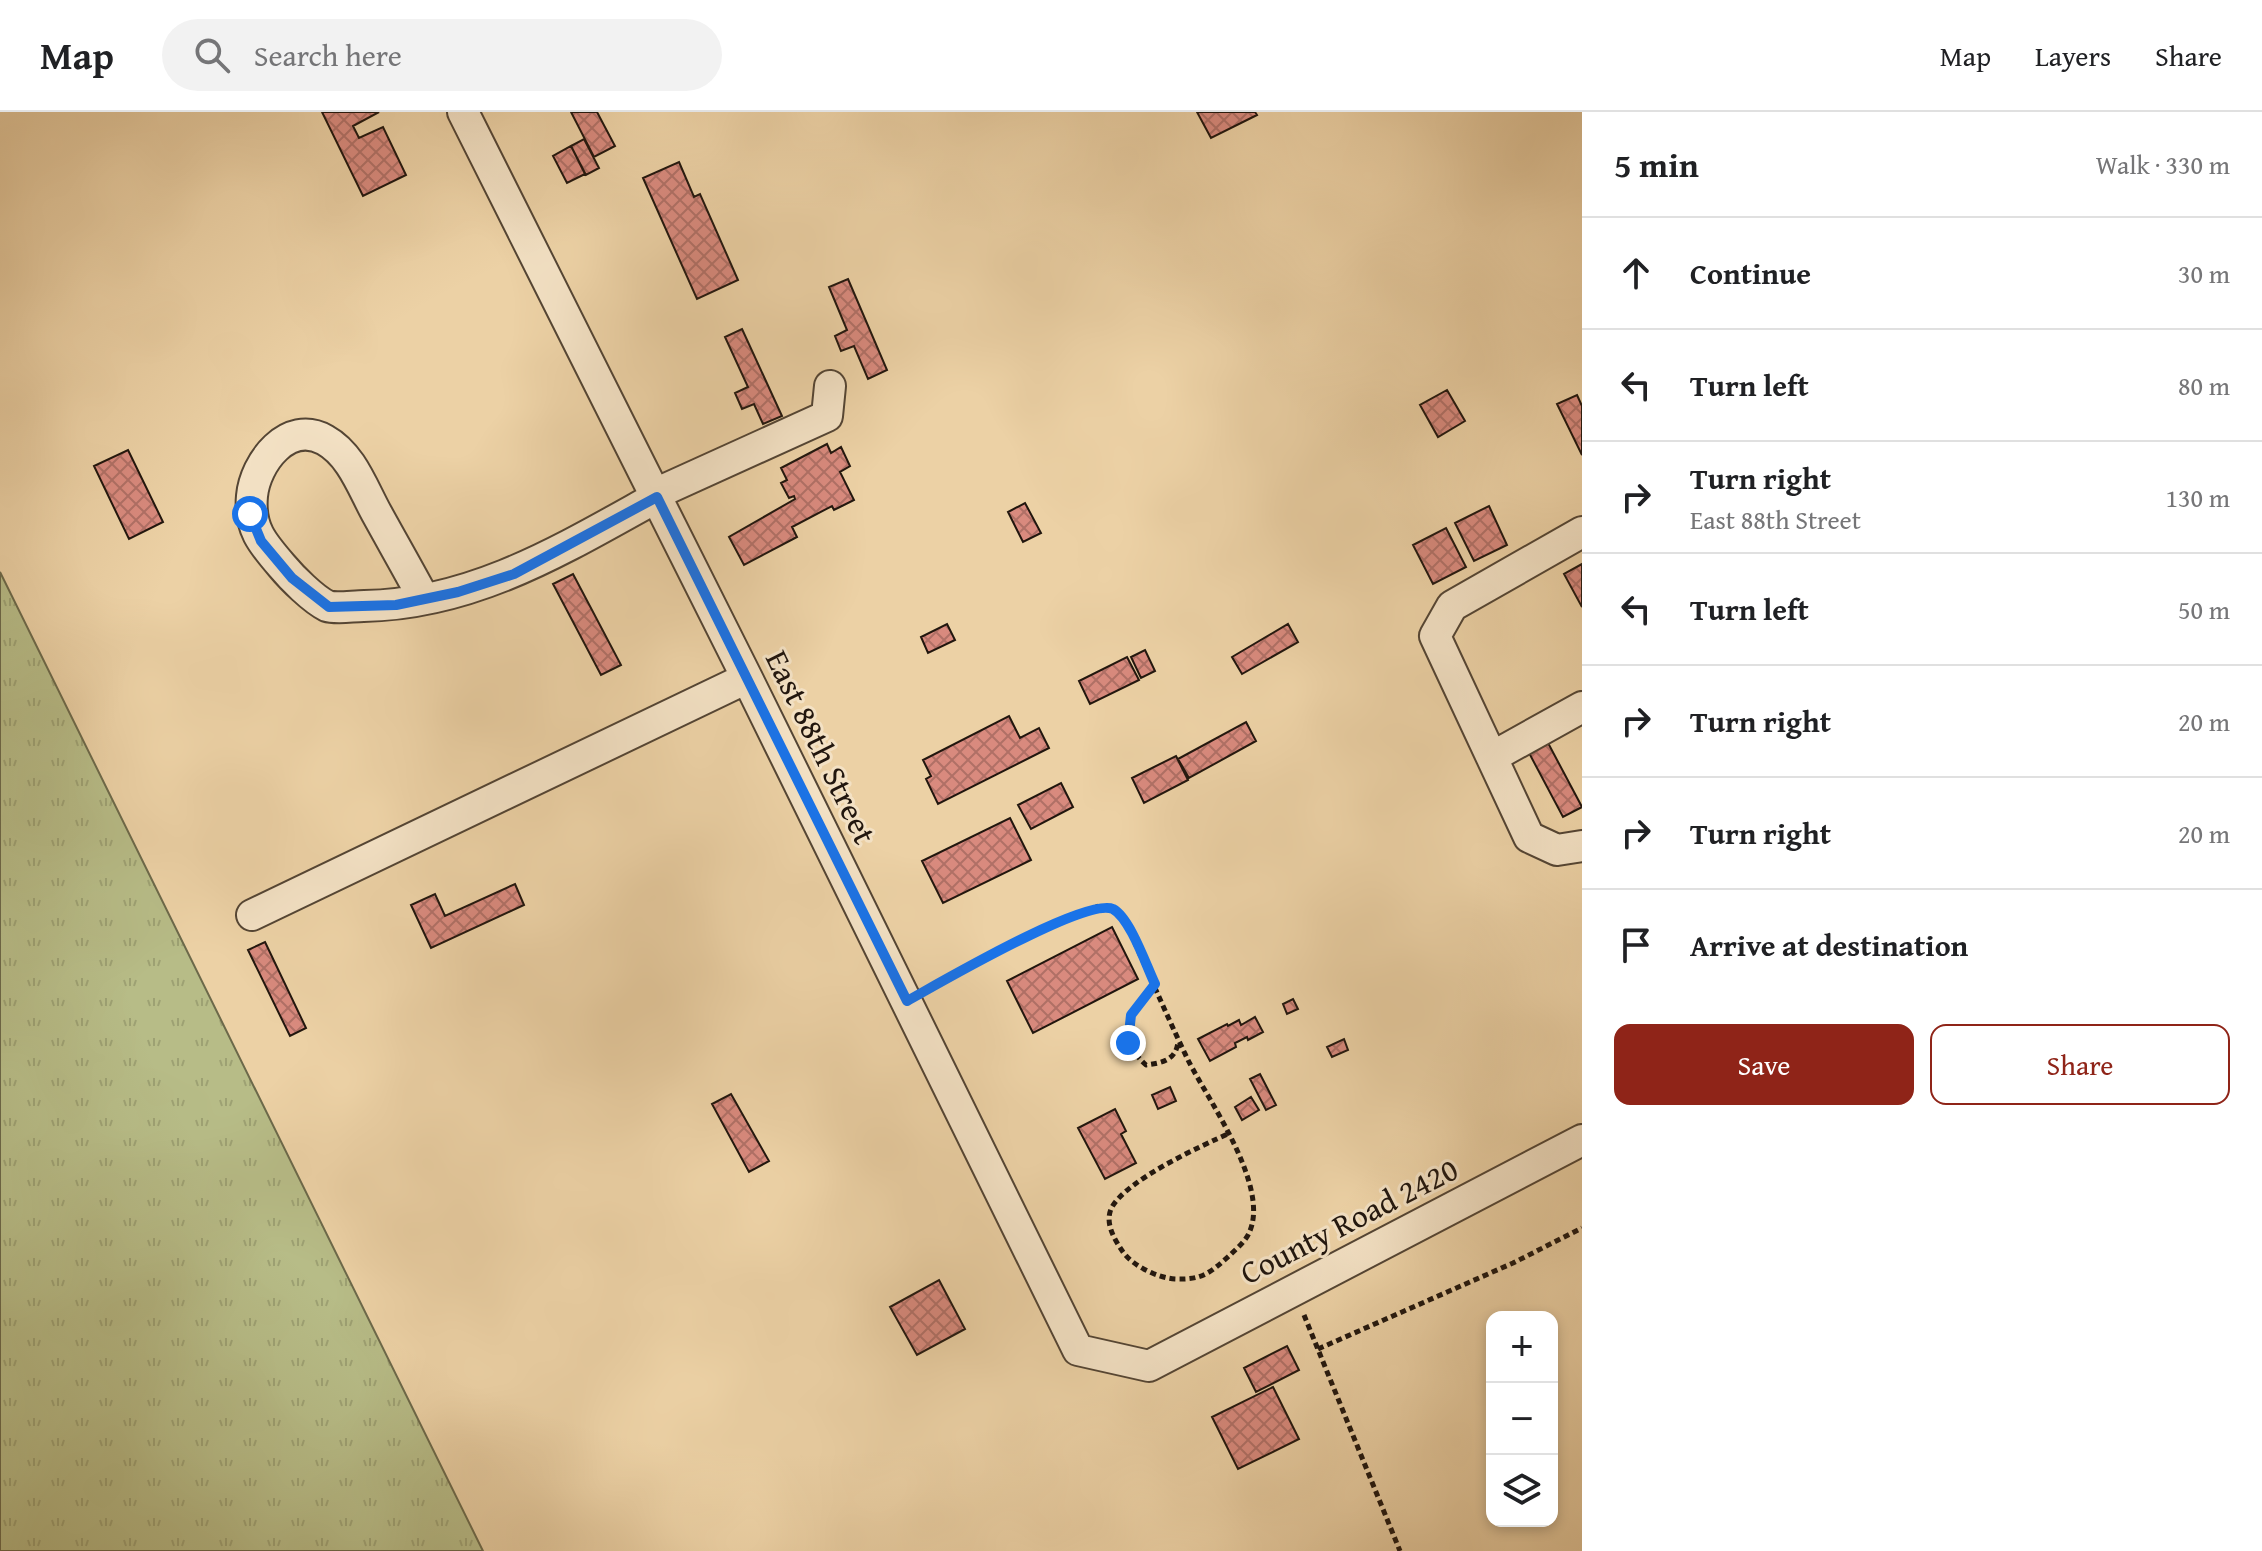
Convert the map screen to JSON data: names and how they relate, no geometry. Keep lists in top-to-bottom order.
{
  "streets": {
    "street": ["East 88th Street", "County Road 2420"]
  },
  "crossings": [
    ["East 88th Street", "County Road 2420"]
  ],
  "page": {
    "header": "Map",
    "search": "Search here",
    "nav": ["Map", "Layers", "Share"],
    "heading": ["5 min", "Walk · 330 m"],
    "list": [
      ["Continue", "30 m"],
      ["Turn left", "80 m"],
      ["Turn right", "East 88th Street", "130 m"],
      ["Turn left", "50 m"],
      ["Turn right", "20 m"],
      ["Turn right", "20 m"],
      "Arrive at destination"
    ],
    "buttons": ["Save", "Share"],
    "map_buttons": ["+", "−"]
  }
}
